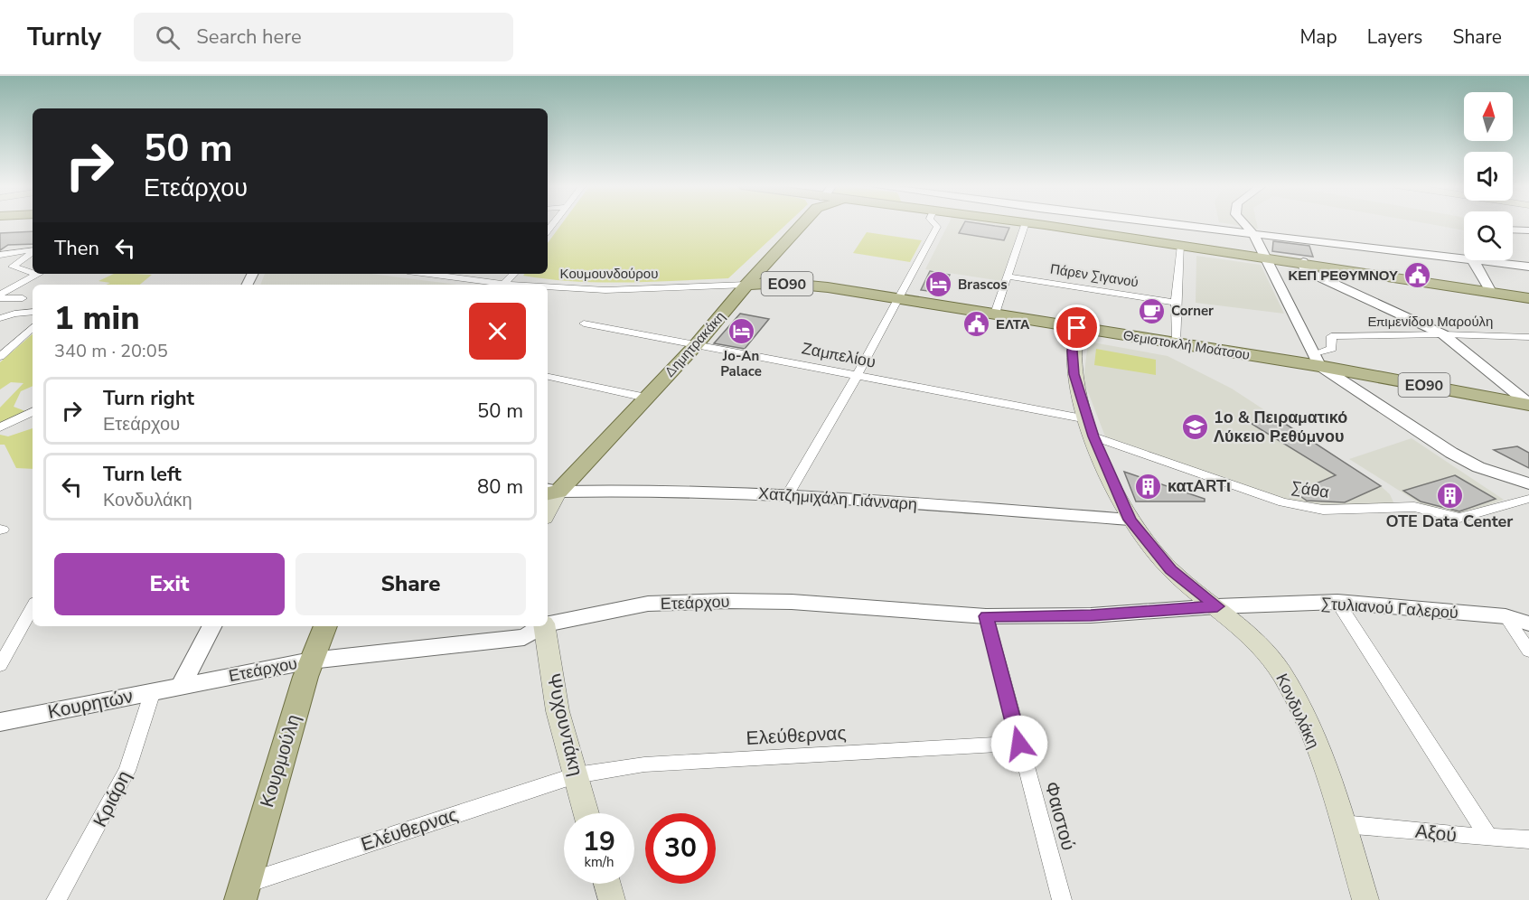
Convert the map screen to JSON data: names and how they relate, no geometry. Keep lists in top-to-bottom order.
{
  "streets": {
    "main road": [
      "ΕΟ90",
      "Δημητρακάκη",
      "Θεμιστοκλή Μοάτσου",
      "Κονδυλάκη",
      "Ψυχουντάκη",
      "Κουρμούλη"
    ],
    "street": [
      "Κουμουνδούρου",
      "Πάρεν Σιγανού",
      "Επιμενίδου Μαρούλη",
      "Ζαμπελίου",
      "Σάθα",
      "Χατζημιχάλη Γιάνναρη",
      "Ετεάρχου",
      "Στυλιανού Γαλερού",
      "Κουρητών",
      "Ελεύθερνας",
      "Κριάρη",
      "Φαιστού",
      "Ελέυθερνας",
      "Αξού"
    ]
  },
  "crossings": [
    ["Κουμουνδούρου", "Δημητρακάκη"],
    ["Κουμουνδούρου", "Θεμιστοκλή Μοάτσου"],
    ["Επιμενίδου Μαρούλη", "Θεμιστοκλή Μοάτσου"],
    ["Δημητρακάκη", "Θεμιστοκλή Μοάτσου"],
    ["Δημητρακάκη", "Ζαμπελίου"],
    ["Δημητρακάκη", "Χατζημιχάλη Γιάνναρη"],
    ["Θεμιστοκλή Μοάτσου", "Κονδυλάκη"],
    ["Ζαμπελίου", "Κονδυλάκη"],
    ["Σάθα", "Κονδυλάκη"],
    ["Χατζημιχάλη Γιάνναρη", "Κονδυλάκη"],
    ["Ετεάρχου", "Στυλιανού Γαλερού"],
    ["Ετεάρχου", "Κουρητών"],
    ["Ετεάρχου", "Κονδυλάκη"],
    ["Ετεάρχου", "Κουρμούλη"],
    ["Ετεάρχου", "Φαιστού"],
    ["Στυλιανού Γαλερού", "Κονδυλάκη"],
    ["Κουρητών", "Κριάρη"],
    ["Κονδυλάκη", "Αξού"],
    ["Ψυχουντάκη", "Ελεύθερνας"],
    ["Ψυχουντάκη", "Ελέυθερνας"],
    ["Ελεύθερνας", "Φαιστού"],
    ["Ελεύθερνας", "Ελέυθερνας"],
    ["Κουρμούλη", "Ελέυθερνας"]
  ],
  "places": {
    "public building": ["ΚΕΠ ΡΕΘΥΜΝΟΥ", "ΕΛΤΑ"],
    "hotel": ["Brascos", "Jo-An Palace"],
    "cafe": ["Corner"],
    "school or university": ["1ο & Πειραματικό Λύκειο Ρεθύμνου"],
    "building": ["κατARTι", "OTE Data Center"]
  },
  "north": "top",
  "page": {
    "header": "Turnly",
    "search": "Search here",
    "nav": ["Map", "Layers", "Share"],
    "turn": ["50 m", "Ετεάρχου"],
    "then": "Then",
    "heading": ["1 min", "340 m · 20:05"],
    "list": [
      {
        "name": "Turn right",
        "note": "Ετεάρχου",
        "value": "50 m"
      },
      {
        "name": "Turn left",
        "note": "Κονδυλάκη",
        "value": "80 m"
      }
    ],
    "buttons": ["Exit", "Share"],
    "speed": "19 km/h",
    "limit": "30"
  }
}
